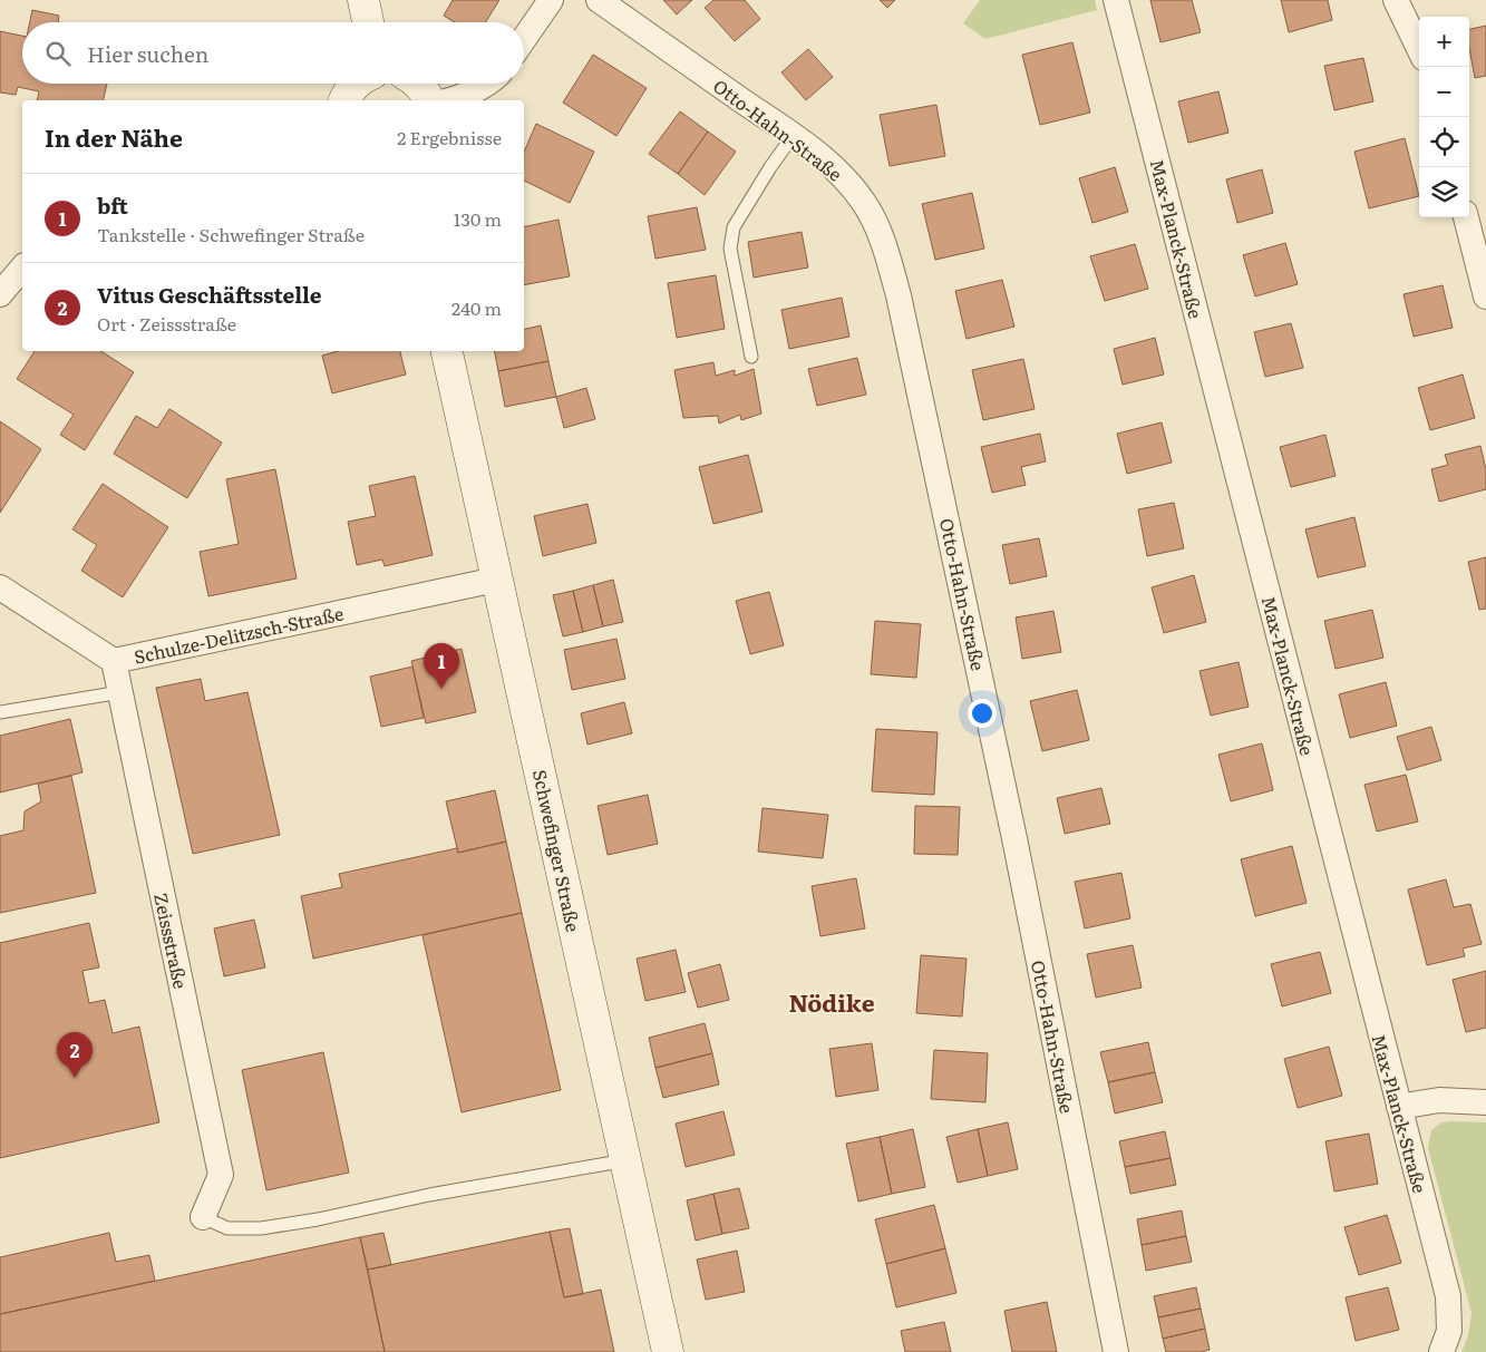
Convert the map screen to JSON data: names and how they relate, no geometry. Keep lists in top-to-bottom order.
{
  "streets": {
    "street": [
      "Otto-Hahn-Straße",
      "Max-Planck-Straße",
      "Schulze-Delitzsch-Straße",
      "Schwefinger Straße",
      "Zeissstraße"
    ]
  },
  "crossings": [
    ["Schulze-Delitzsch-Straße", "Schwefinger Straße"],
    ["Schulze-Delitzsch-Straße", "Zeissstraße"]
  ],
  "districts": ["Nödike"],
  "page": {
    "map_buttons": ["+", "−"],
    "search": "Hier suchen",
    "heading": ["In der Nähe", "2 Ergebnisse"],
    "list": [
      {
        "mark": "1",
        "name": "bft",
        "note": "Tankstelle · Schwefinger Straße",
        "value": "130 m"
      },
      {
        "mark": "2",
        "name": "Vitus Geschäftsstelle",
        "note": "Ort · Zeissstraße",
        "value": "240 m"
      }
    ],
    "pins": ["1", "2"]
  }
}
